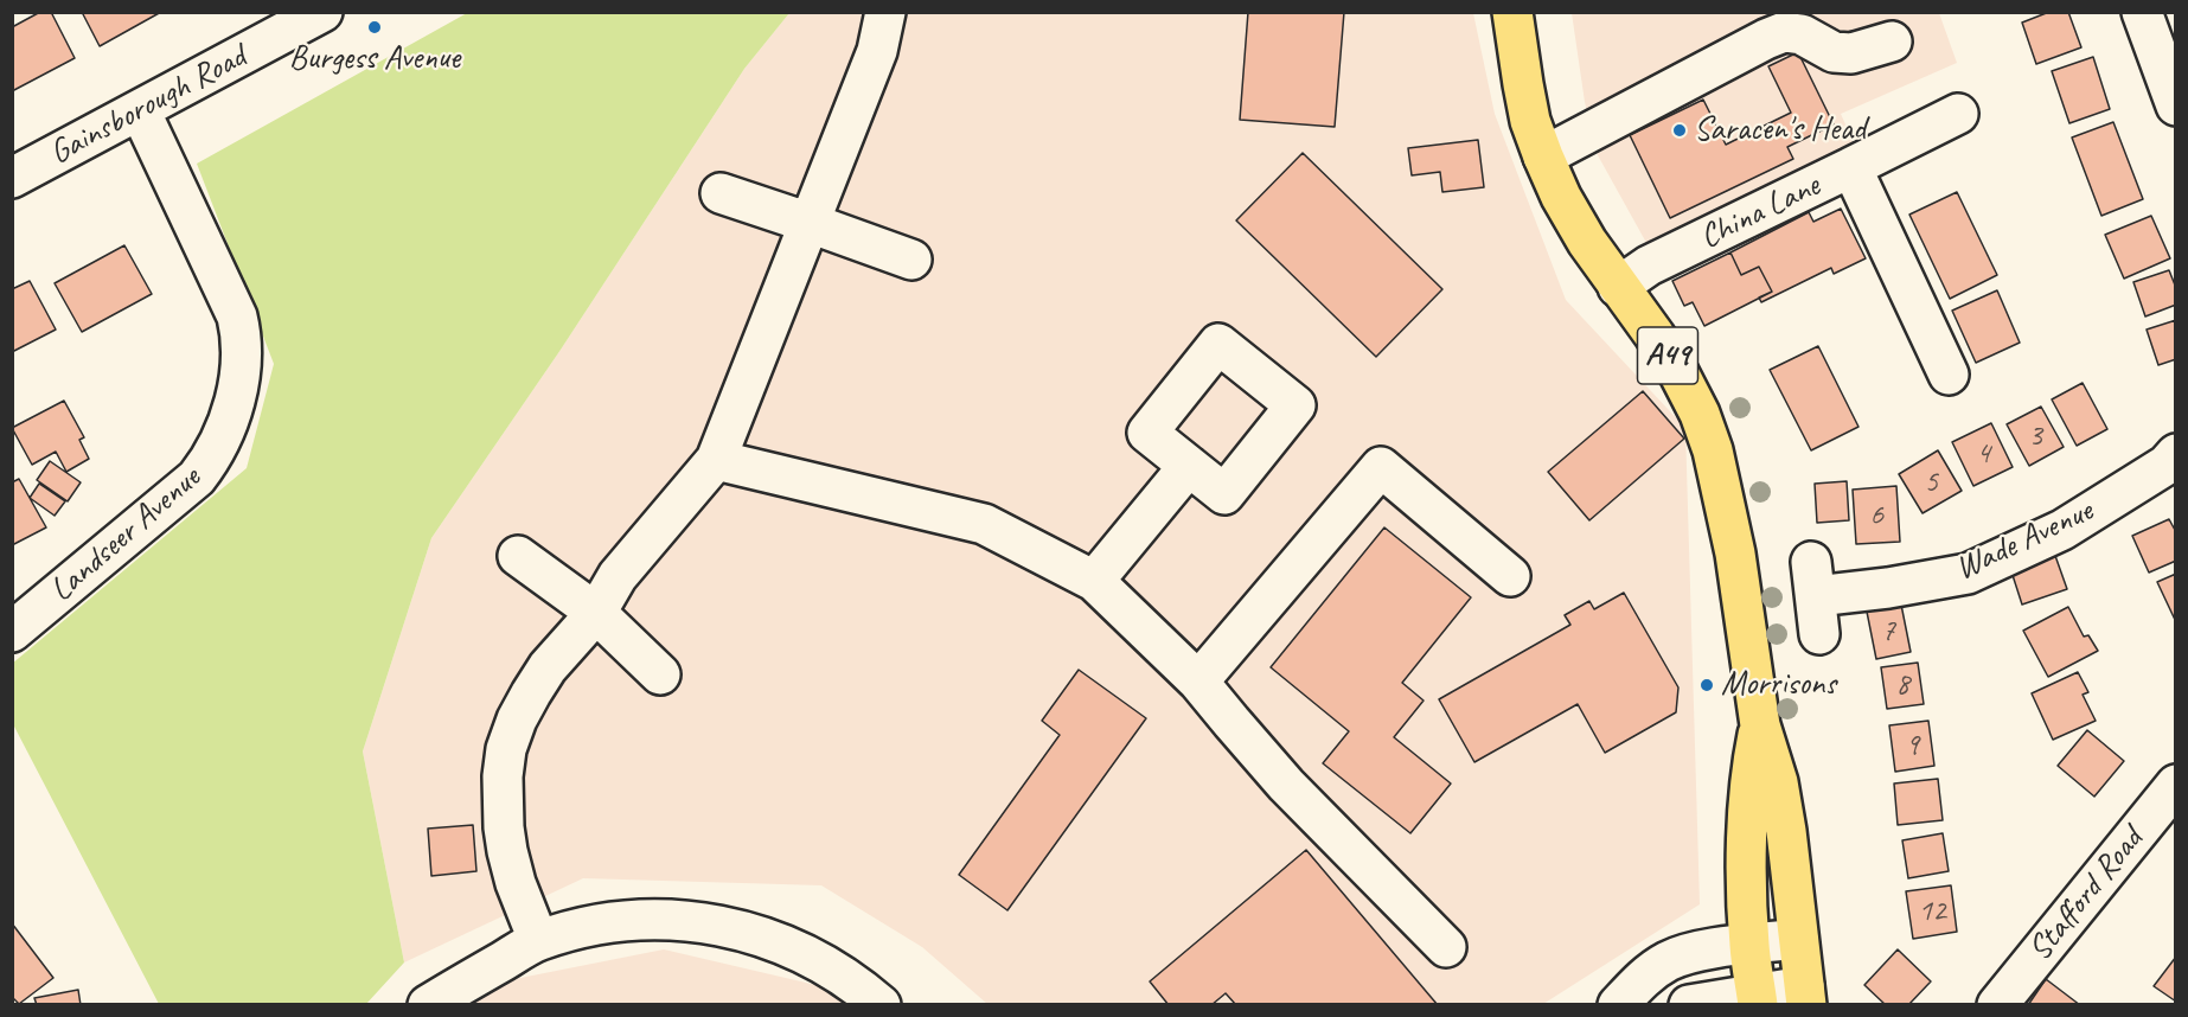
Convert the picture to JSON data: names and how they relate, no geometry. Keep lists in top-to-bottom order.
{
  "streets": {
    "highway": ["A49"],
    "street": [
      "Gainsborough Road",
      "China Lane",
      "Landseer Avenue",
      "Wade Avenue",
      "Stafford Road"
    ]
  },
  "crossings": [
    ["Gainsborough Road", "Landseer Avenue"],
    ["China Lane", "A49"]
  ],
  "places": ["Burgess Avenue", "Saracen's Head", "Morrisons"],
  "house_numbers": [
    "3",
    "4",
    "5",
    "6",
    "7",
    "8",
    "9",
    "12"
  ]
}
